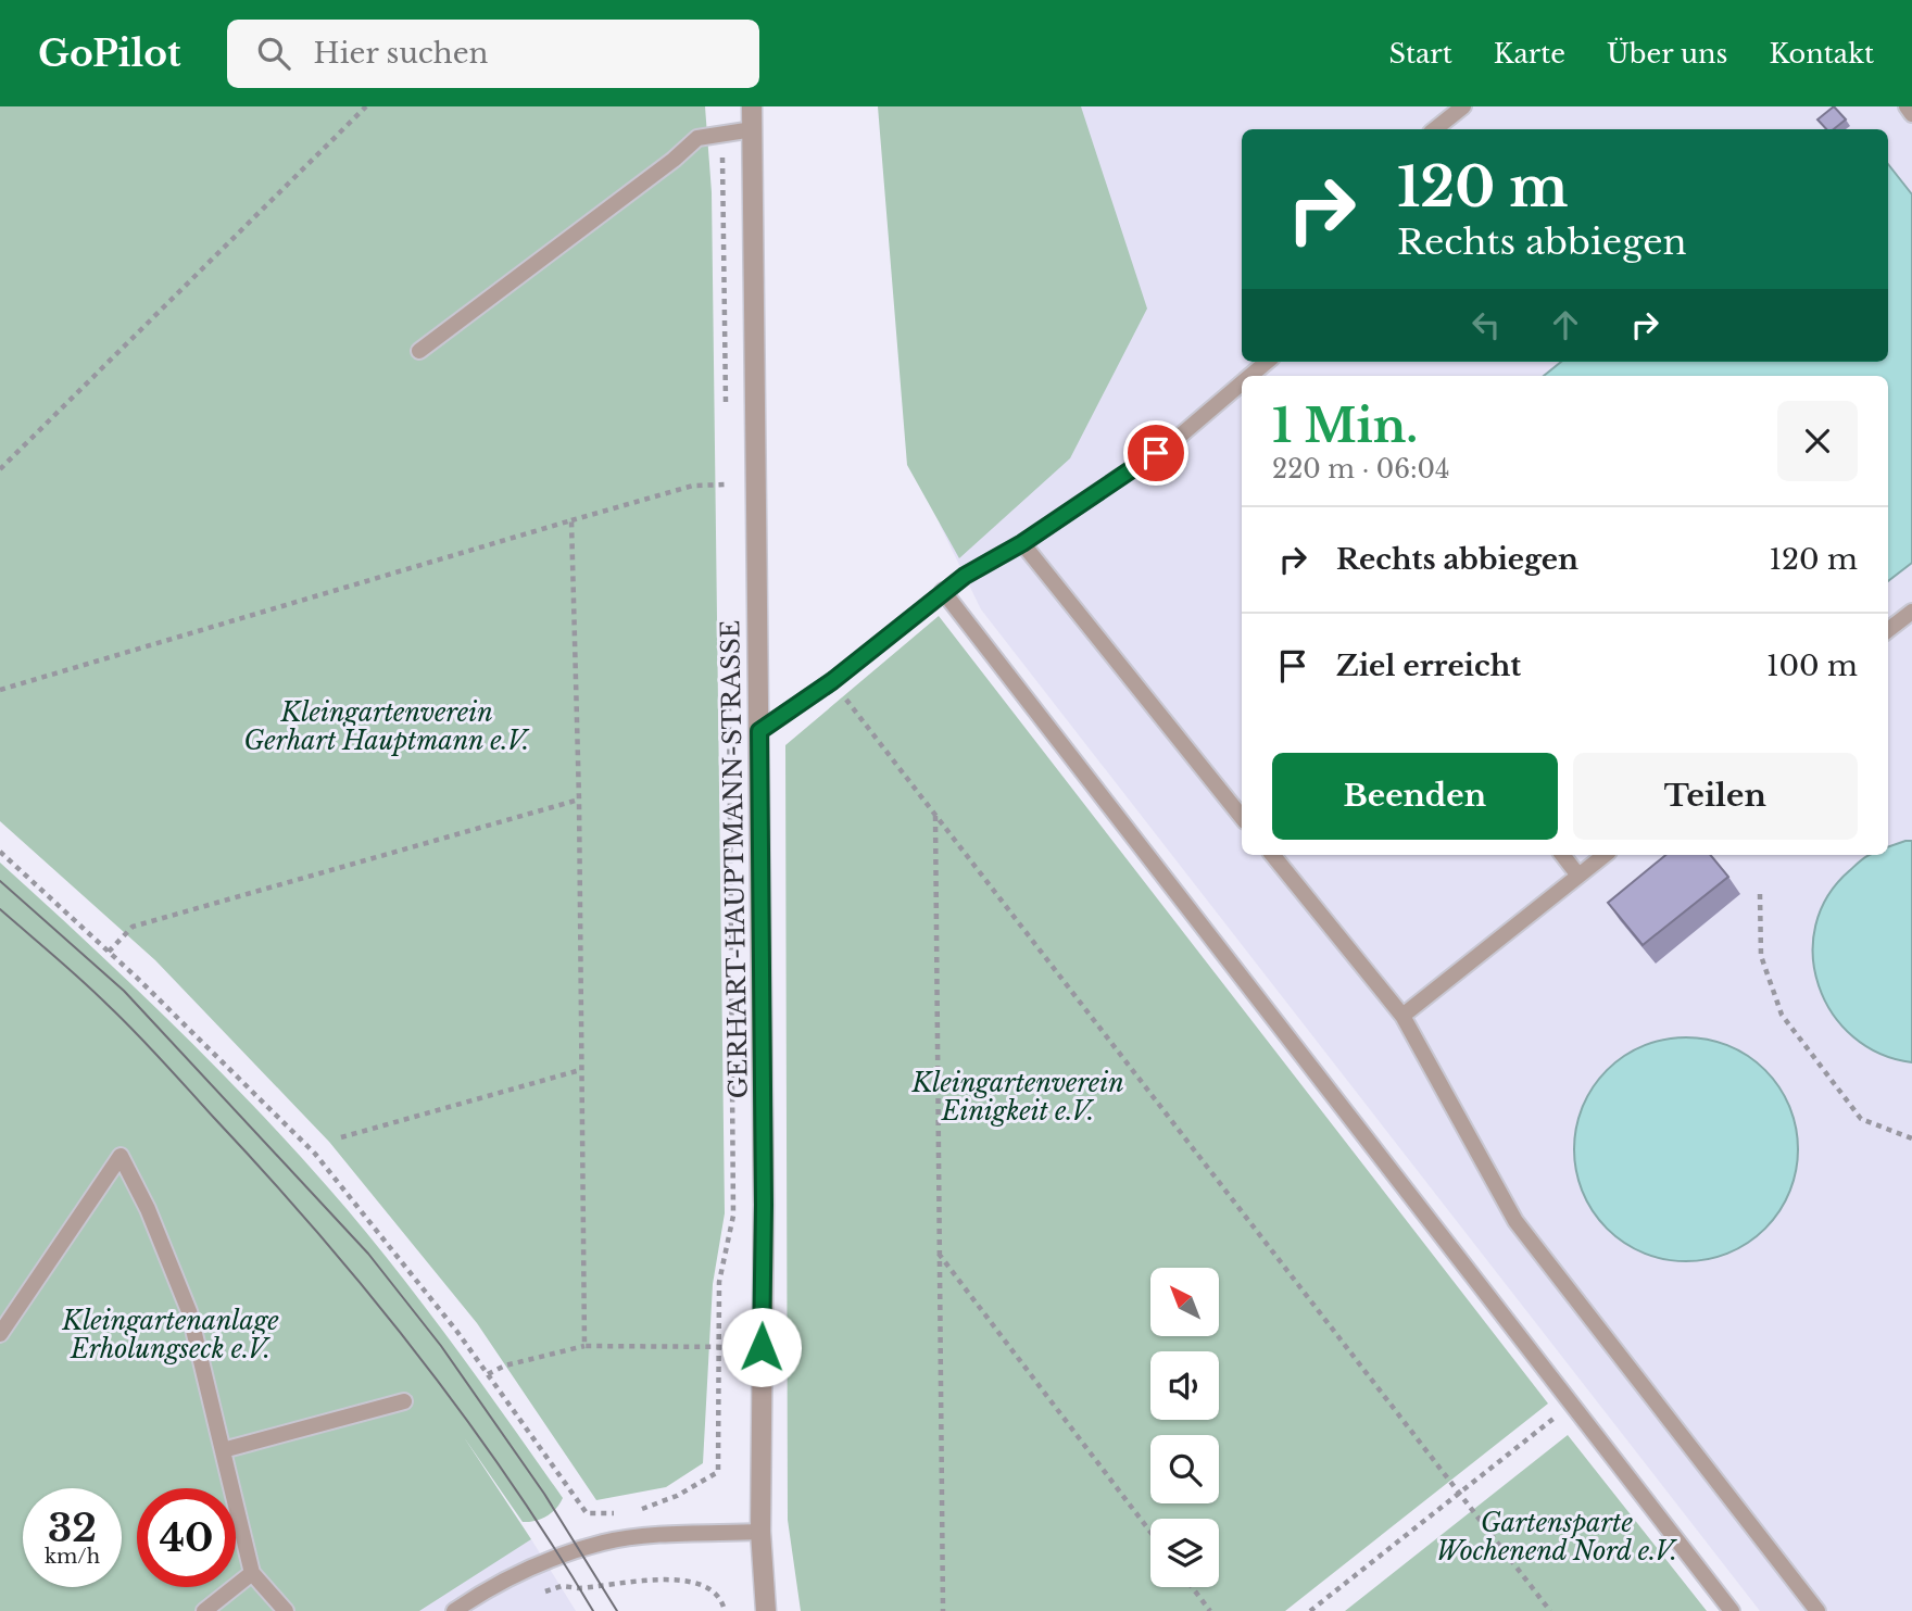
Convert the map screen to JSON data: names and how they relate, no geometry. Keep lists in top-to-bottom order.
{
  "streets": {
    "street": ["GERHART-HAUPTMANN-STRASSE"]
  },
  "parks": [
    "Kleingartenverein Gerhart Hauptmann e.V.",
    "Kleingartenverein Einigkeit e.V.",
    "Kleingartenanlage Erholungseck e.V.",
    "Gartensparte Wochenend Nord e.V."
  ],
  "north": "top left",
  "page": {
    "header": "GoPilot",
    "search": "Hier suchen",
    "nav": [
      "Start",
      "Karte",
      "Über uns",
      "Kontakt"
    ],
    "turn": ["120 m", "Rechts abbiegen"],
    "heading": ["1 Min.", "220 m · 06:04"],
    "list": [
      {
        "name": "Rechts abbiegen",
        "value": "120 m"
      },
      {
        "name": "Ziel erreicht",
        "value": "100 m"
      }
    ],
    "buttons": ["Beenden", "Teilen"],
    "speed": "32 km/h",
    "limit": "40"
  }
}
